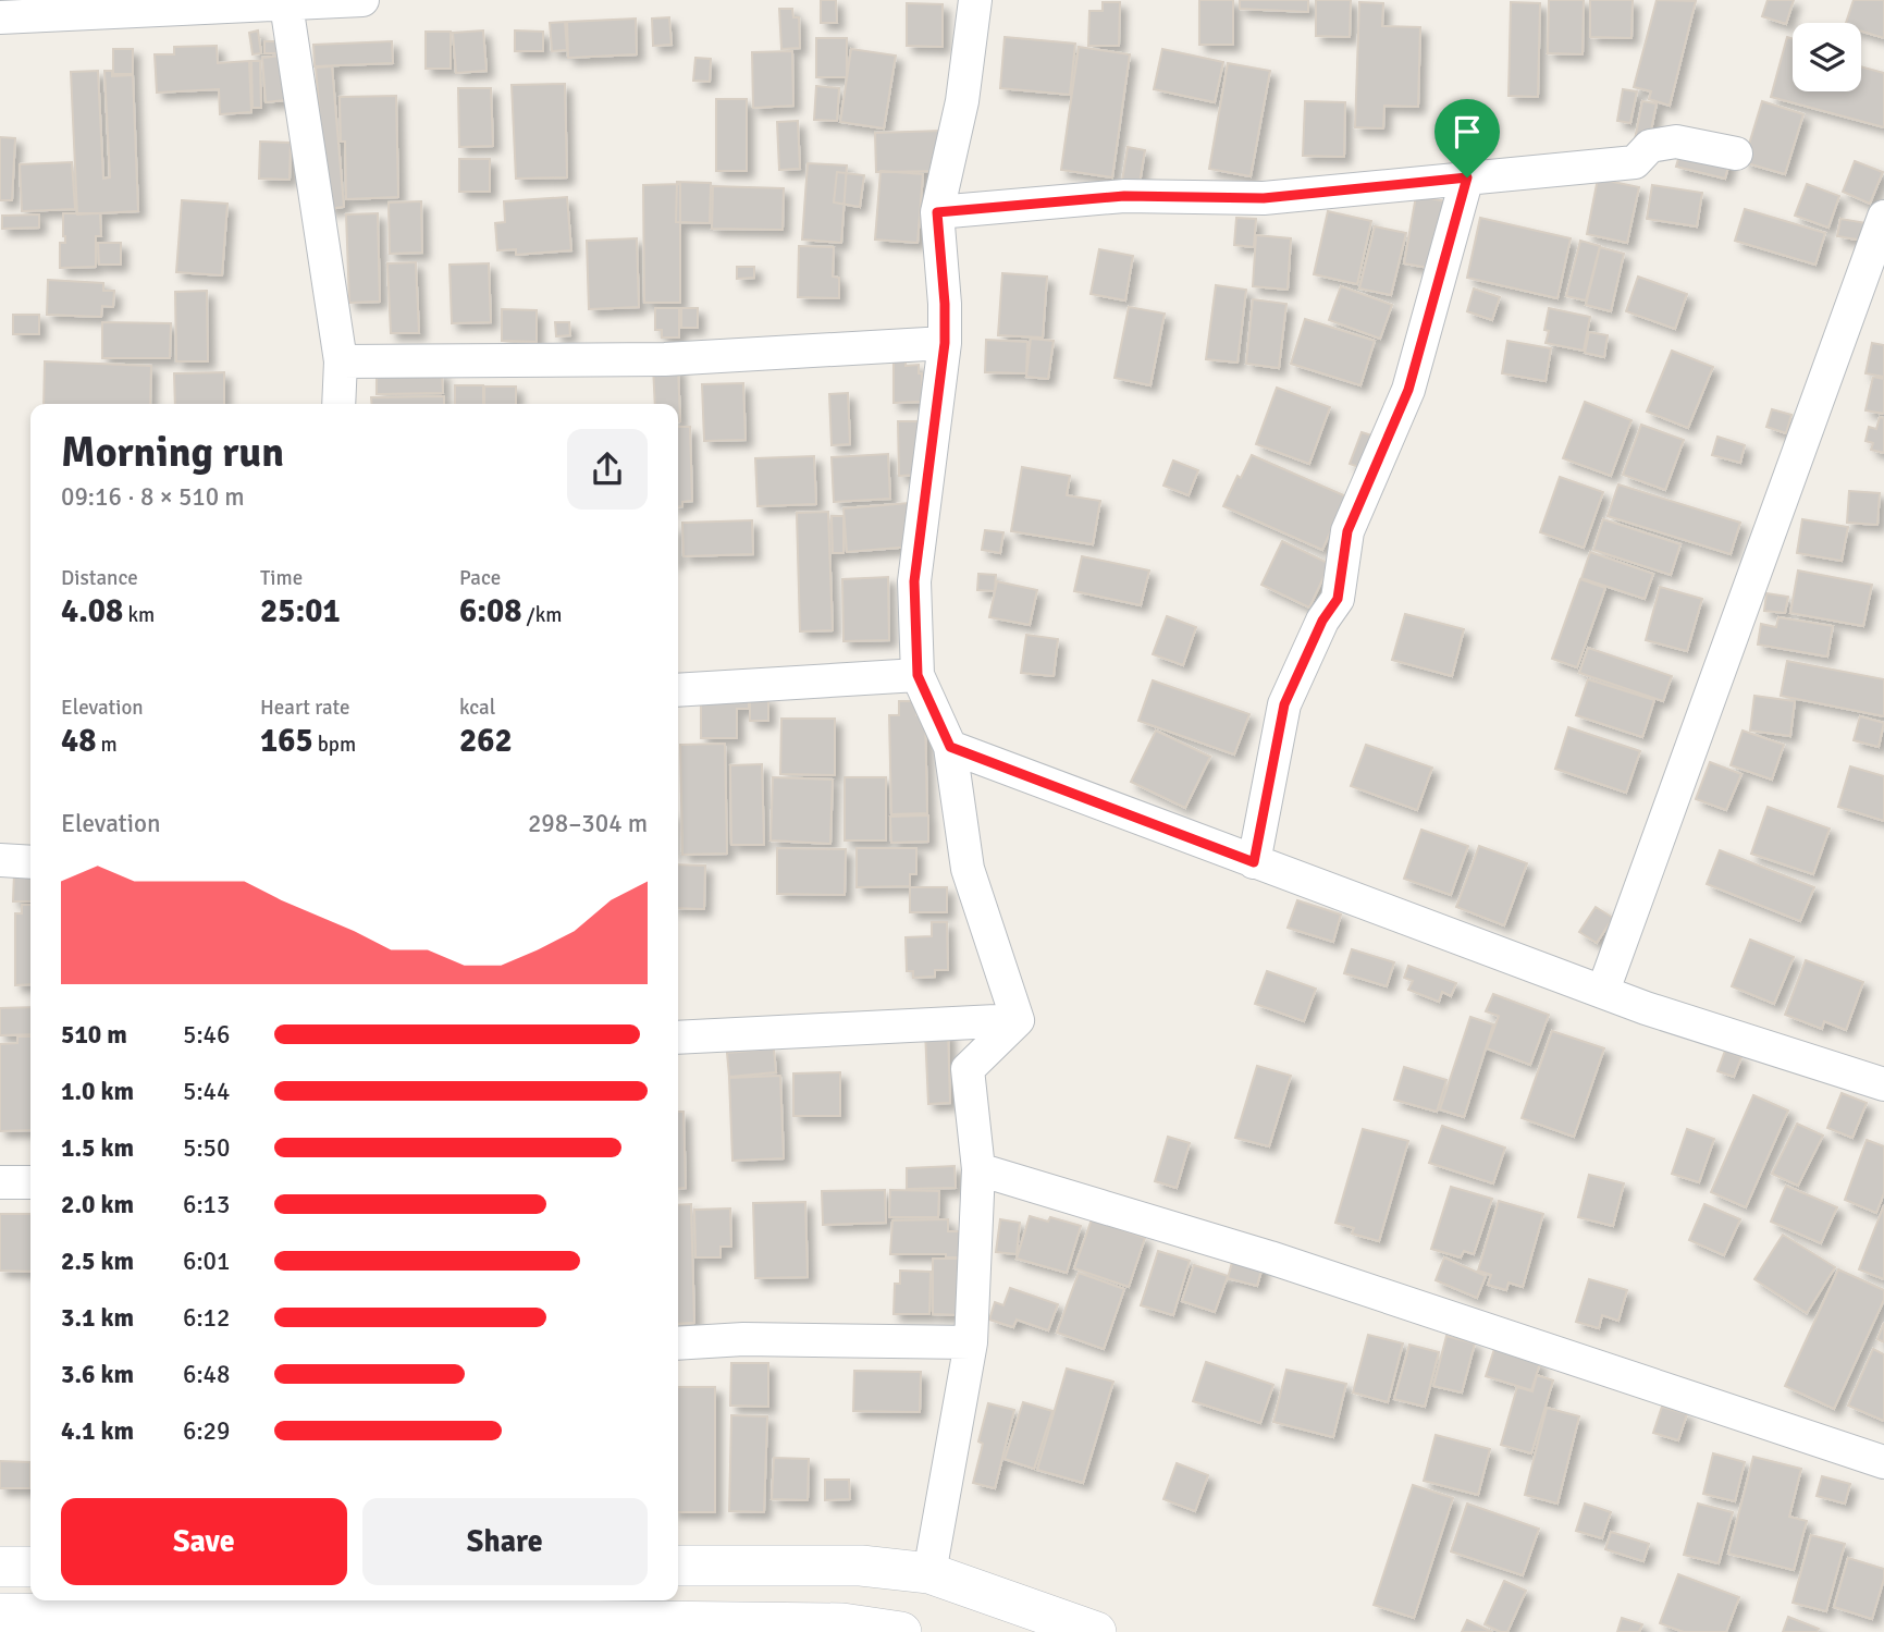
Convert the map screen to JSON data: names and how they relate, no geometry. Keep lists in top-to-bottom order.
{
  "page": {
    "heading": ["Morning run", "09:16 · 8 × 510 m"],
    "stats": [
      ["Distance", "4.08 km"],
      ["Time", "25:01"],
      ["Pace", "6:08 /km"],
      ["Elevation", "48 m"],
      ["Heart rate", "165 bpm"],
      ["kcal", "262"]
    ],
    "chart": ["Elevation", "298–304 m"],
    "list": [
      {
        "name": "510 m",
        "note": "5:46"
      },
      {
        "name": "1.0 km",
        "note": "5:44"
      },
      {
        "name": "1.5 km",
        "note": "5:50"
      },
      {
        "name": "2.0 km",
        "note": "6:13"
      },
      {
        "name": "2.5 km",
        "note": "6:01"
      },
      {
        "name": "3.1 km",
        "note": "6:12"
      },
      {
        "name": "3.6 km",
        "note": "6:48"
      },
      {
        "name": "4.1 km",
        "note": "6:29"
      }
    ],
    "buttons": ["Save", "Share"]
  }
}
